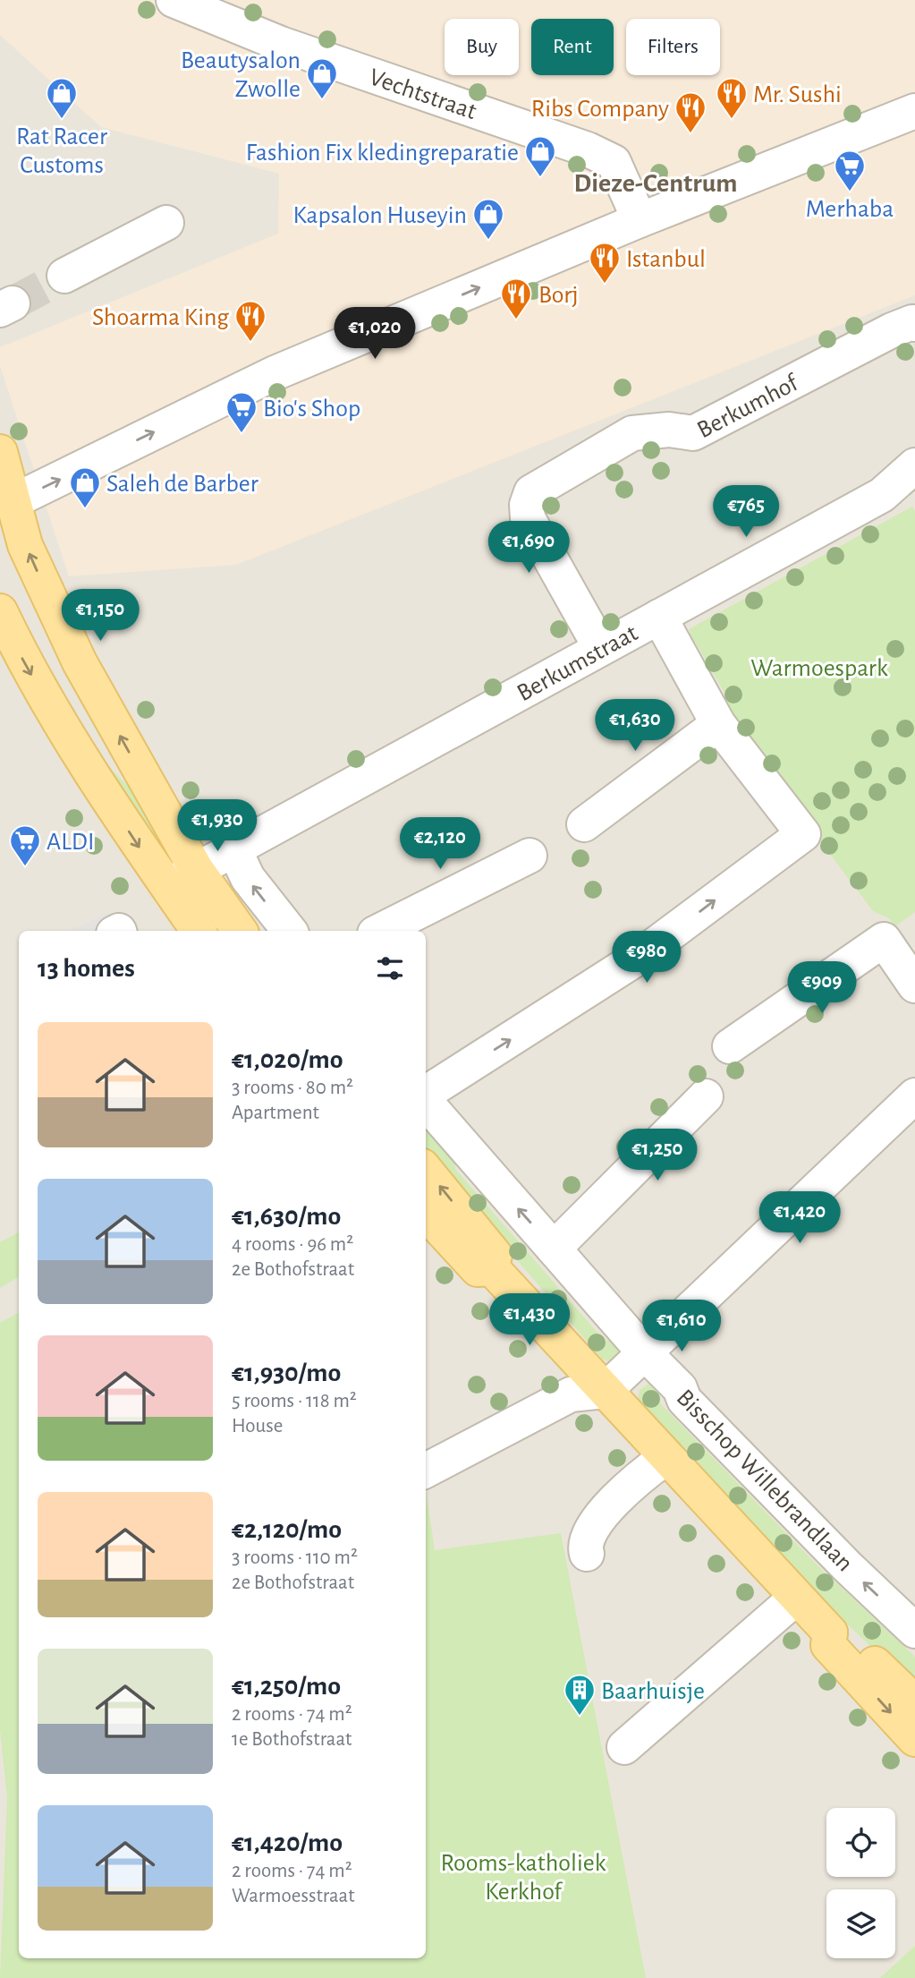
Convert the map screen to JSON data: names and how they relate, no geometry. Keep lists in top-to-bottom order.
{
  "streets": {
    "street": [
      "Vechtstraat",
      "Berkumhof",
      "Berkumstraat",
      "Bisschop Willebrandlaan"
    ]
  },
  "crossings": [
    ["Berkumhof", "Berkumstraat"]
  ],
  "one_way": ["Bisschop Willebrandlaan"],
  "districts": ["Dieze-Centrum"],
  "parks": ["Warmoespark", "Rooms-katholiek Kerkhof"],
  "places": {
    "shop": [
      "Beautysalon Zwolle",
      "Rat Racer Customs",
      "Fashion Fix kledingreparatie",
      "Kapsalon Huseyin",
      "Saleh de Barber"
    ],
    "restaurant": [
      "Mr. Sushi",
      "Ribs Company",
      "Istanbul",
      "Borj",
      "Shoarma King"
    ],
    "supermarket": ["Merhaba", "Bio's Shop", "ALDI"],
    "building": ["Baarhuisje"]
  },
  "page": {
    "chip": ["Buy", "Rent", "Filters"],
    "price": [
      "€1,020",
      "€765",
      "€1,690",
      "€1,150",
      "€1,630",
      "€1,930",
      "€2,120",
      "€980",
      "€909",
      "€1,250",
      "€1,420",
      "€1,430",
      "€1,610"
    ],
    "heading": "13 homes",
    "list": [
      {
        "name": "€1,020/mo",
        "note": "3 rooms · 80 m² · Apartment"
      },
      {
        "name": "€1,630/mo",
        "note": "4 rooms · 96 m² · 2e Bothofstraat"
      },
      {
        "name": "€1,930/mo",
        "note": "5 rooms · 118 m² · House"
      },
      {
        "name": "€2,120/mo",
        "note": "3 rooms · 110 m² · 2e Bothofstraat"
      },
      {
        "name": "€1,250/mo",
        "note": "2 rooms · 74 m² · 1e Bothofstraat"
      },
      {
        "name": "€1,420/mo",
        "note": "2 rooms · 74 m² · Warmoesstraat"
      }
    ]
  }
}
